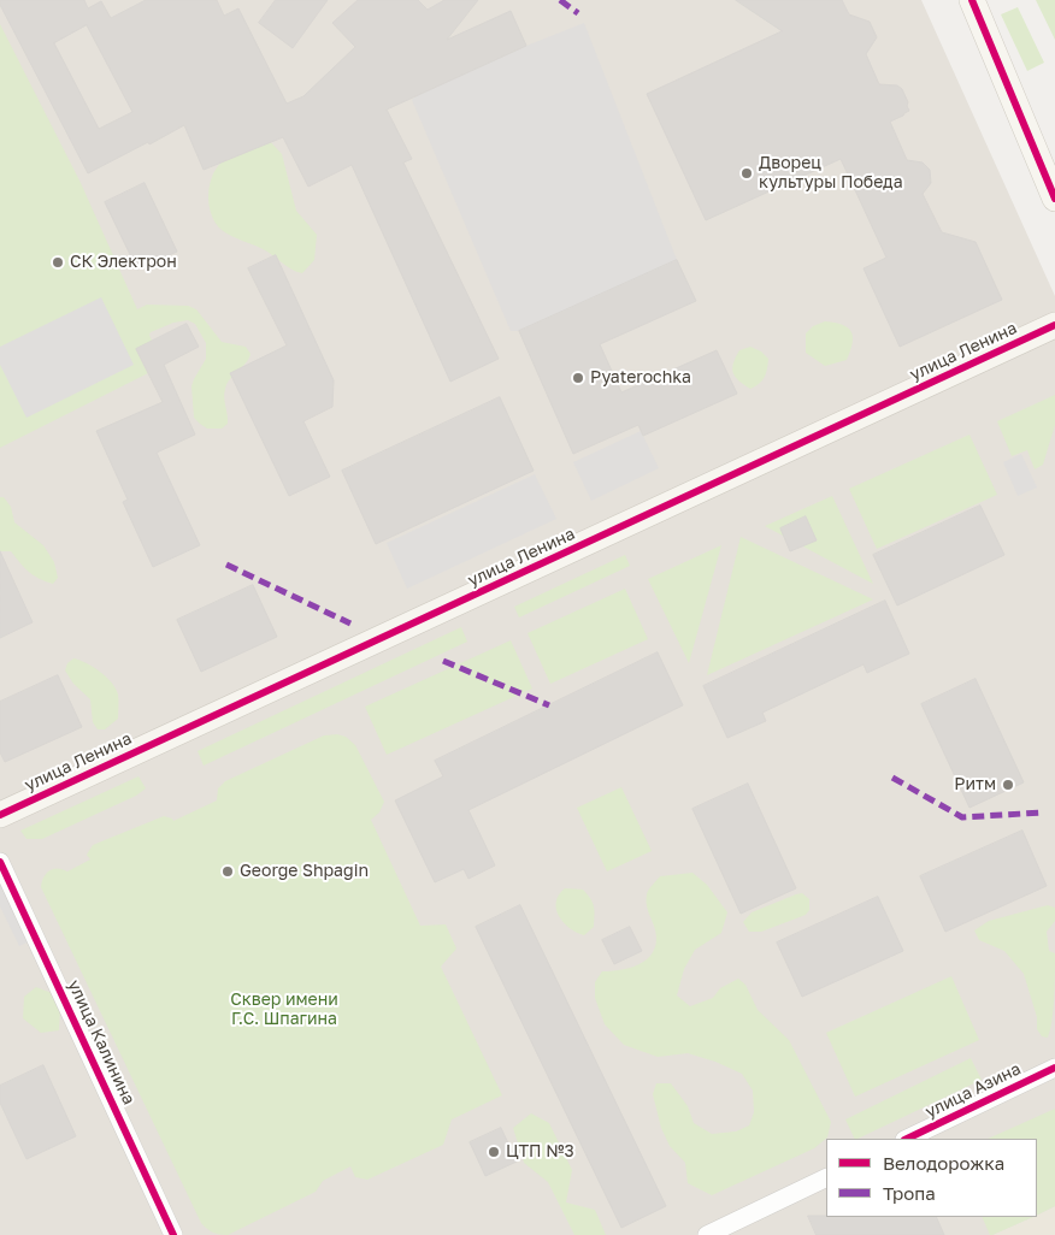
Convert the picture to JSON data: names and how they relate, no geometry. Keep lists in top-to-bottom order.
{
  "streets": {
    "street": ["улица Ленина", "улица Калинина", "улица Азина"]
  },
  "parks": ["Сквер имени Г.С. Шпагина"],
  "places": [
    "Дворец культуры Победа",
    "СК Электрон",
    "Pyaterochka",
    "Ритм",
    "George Shpagin",
    "ЦТП №3"
  ],
  "legend": ["Велодорожка", "Тропа"]
}
